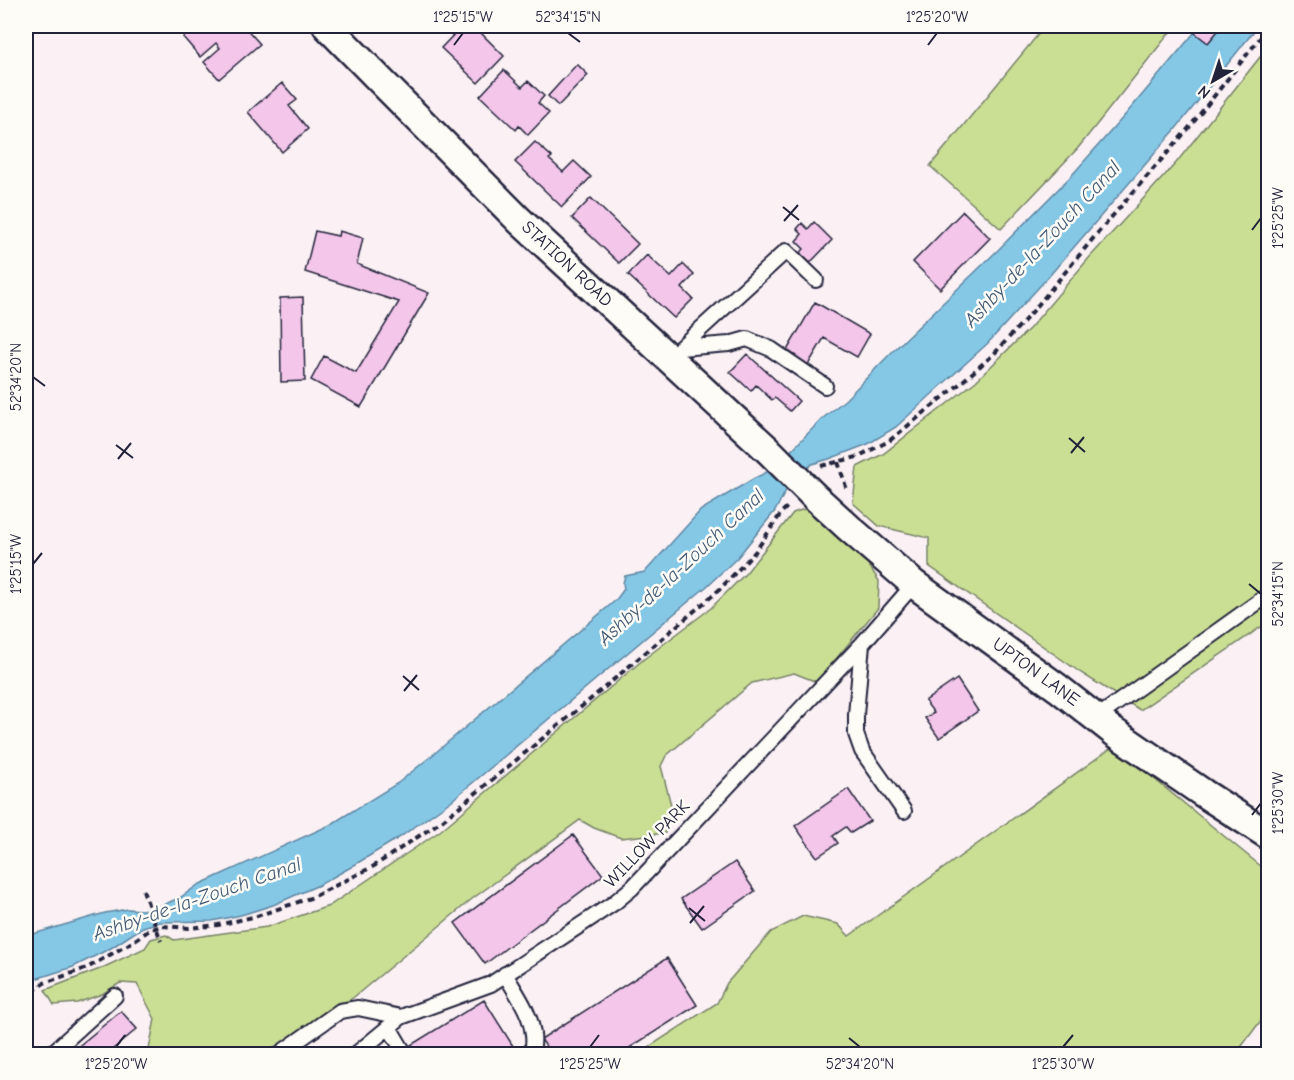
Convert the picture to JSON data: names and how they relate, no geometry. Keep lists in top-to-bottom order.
{
  "streets": {
    "street": ["STATION ROAD", "UPTON LANE"],
    "lane": ["WILLOW PARK"]
  },
  "crossings": [
    ["STATION ROAD", "UPTON LANE"],
    ["UPTON LANE", "WILLOW PARK"]
  ],
  "water": ["Ashby-de-la-Zouch Canal"],
  "north": "bottom left",
  "coordinates": [
    "1°25'15\"W",
    "52°34'15\"N",
    "1°25'20\"W",
    "1°25'25\"W",
    "52°34'20\"N",
    "1°25'30\"W"
  ]
}
